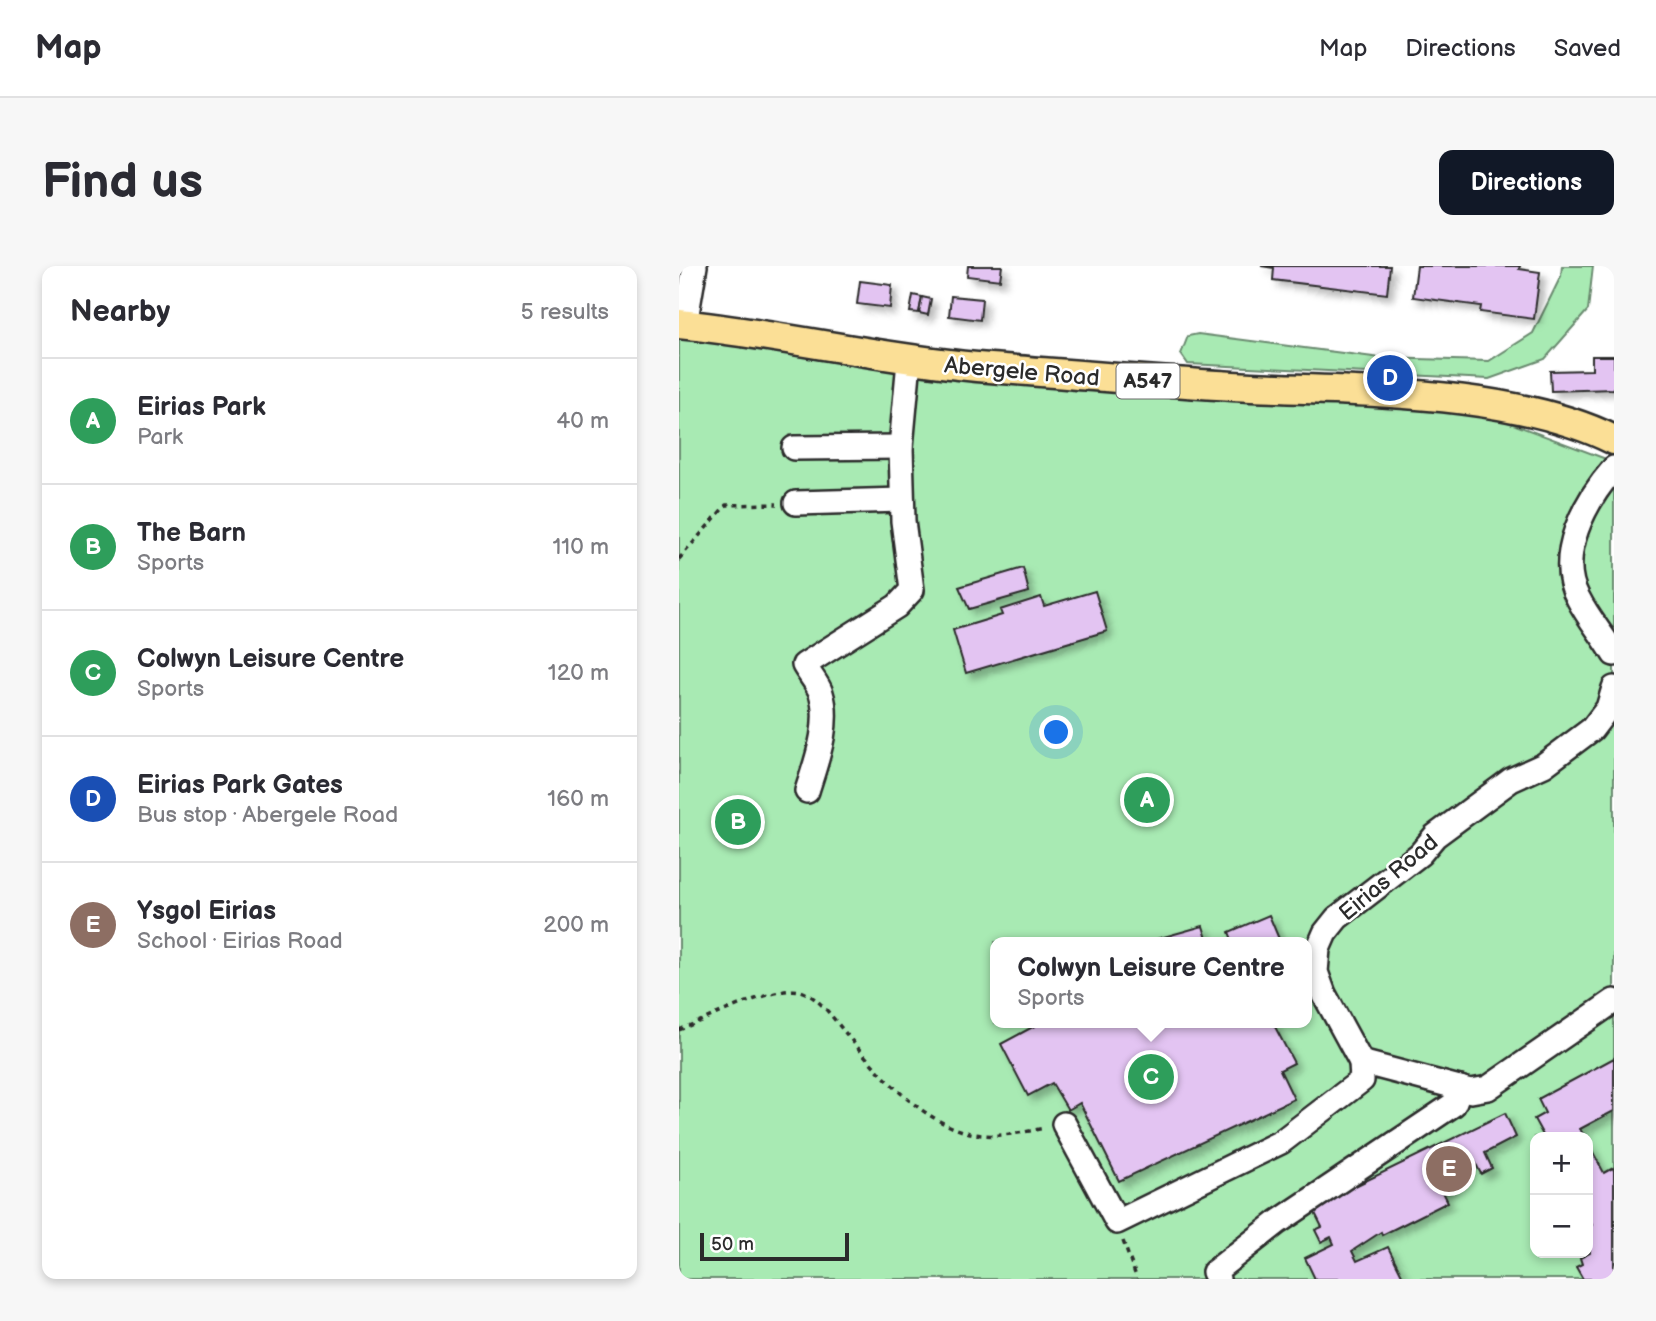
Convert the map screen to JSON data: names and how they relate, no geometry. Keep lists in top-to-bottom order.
{
  "streets": {
    "main road": ["Abergele Road", "A547"],
    "street": ["Eirias Road"]
  },
  "scale_bar": "50 m",
  "page": {
    "header": "Map",
    "nav": ["Map", "Directions", "Saved"],
    "buttons": "Directions",
    "title": "Find us",
    "heading": ["Nearby", "5 results"],
    "pins": [
      "D",
      "A",
      "B",
      "C",
      "E"
    ],
    "list": [
      {
        "mark": "A",
        "name": "Eirias Park",
        "note": "Park",
        "value": "40 m"
      },
      {
        "mark": "B",
        "name": "The Barn",
        "note": "Sports",
        "value": "110 m"
      },
      {
        "mark": "C",
        "name": "Colwyn Leisure Centre",
        "note": "Sports",
        "value": "120 m"
      },
      {
        "mark": "D",
        "name": "Eirias Park Gates",
        "note": "Bus stop · Abergele Road",
        "value": "160 m"
      },
      {
        "mark": "E",
        "name": "Ysgol Eirias",
        "note": "School · Eirias Road",
        "value": "200 m"
      }
    ],
    "popup": ["Colwyn Leisure Centre", "Sports"],
    "map_buttons": ["+", "−"],
    "scale": "50 m"
  }
}
